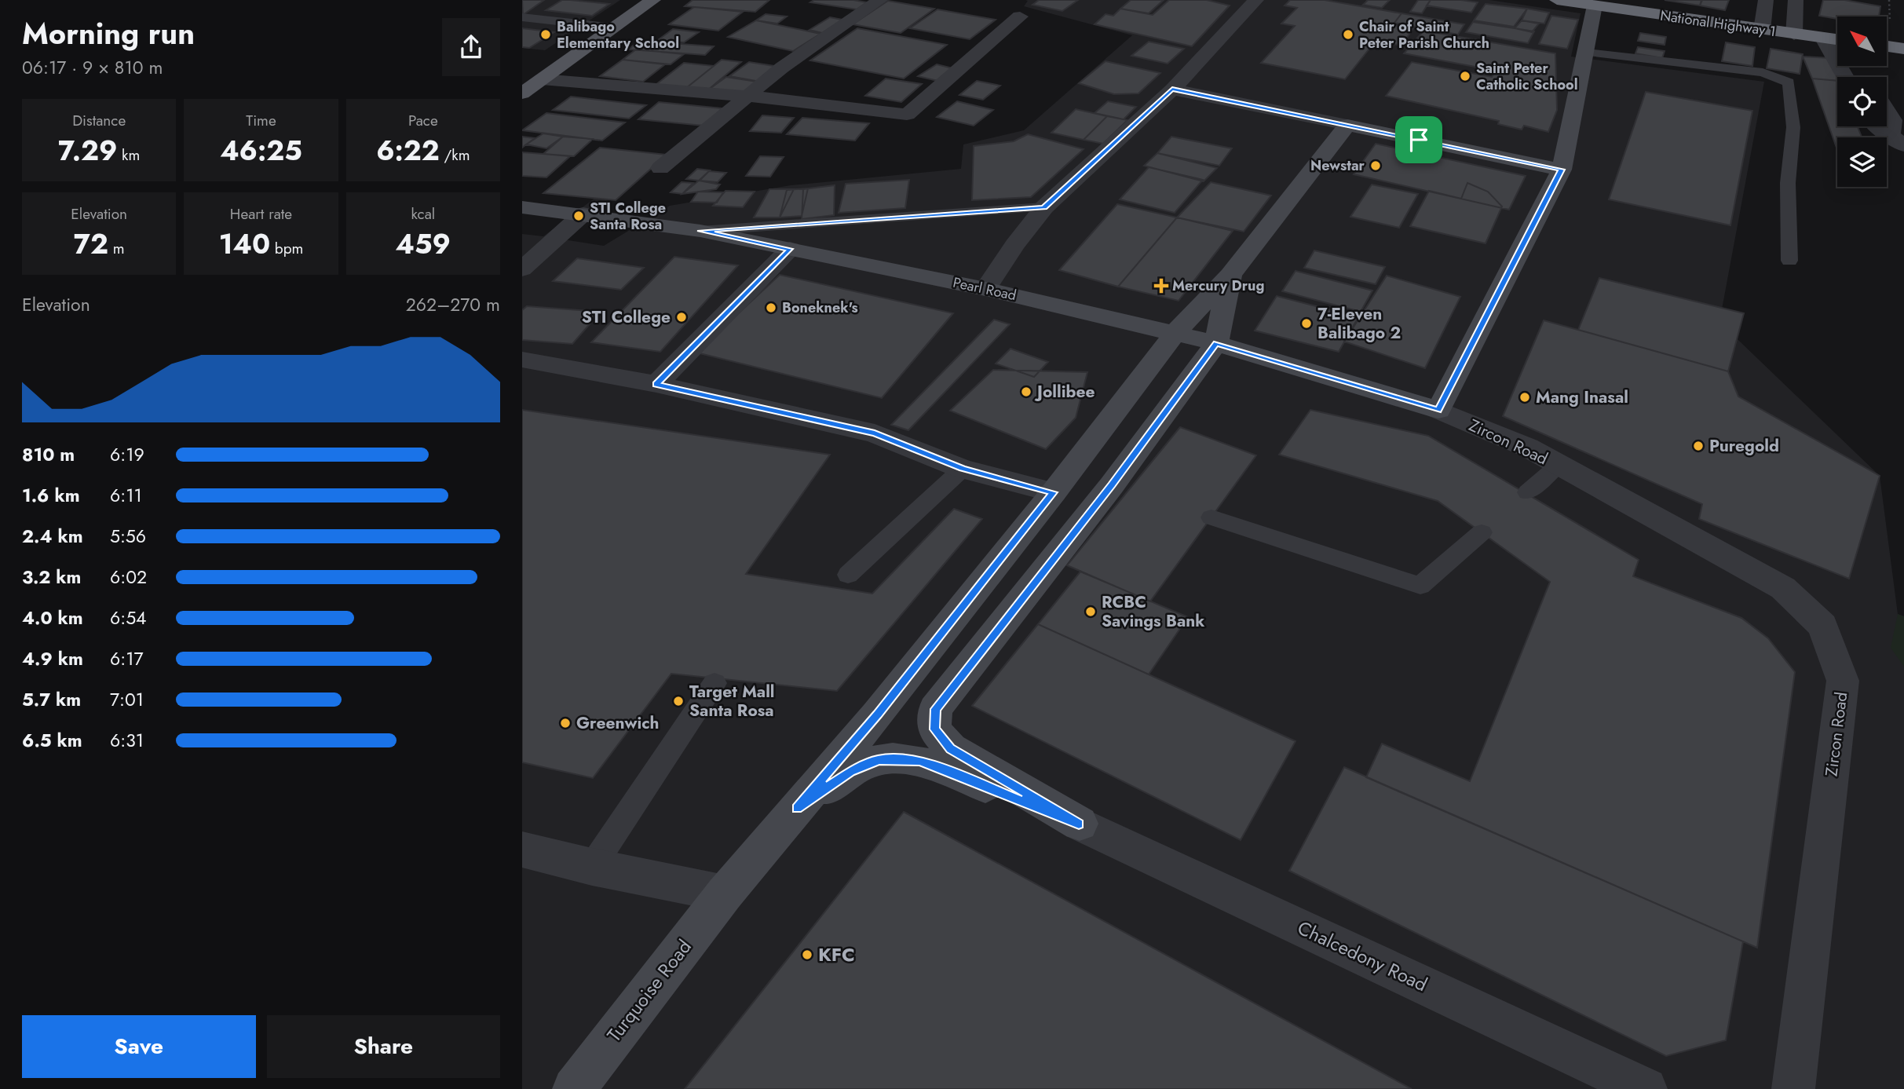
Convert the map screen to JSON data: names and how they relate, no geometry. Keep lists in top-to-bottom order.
{
  "streets": {
    "highway": ["National Highway 1"],
    "street": [
      "Pearl Road",
      "Zircon Road",
      "Chalcedony Road",
      "Turquoise Road"
    ]
  },
  "crossings": [
    ["Pearl Road", "Zircon Road"],
    ["Pearl Road", "Turquoise Road"]
  ],
  "places": {
    "other": [
      "Balibago Elementary School",
      "Chair of Saint Peter Parish Church",
      "Saint Peter Catholic School",
      "Newstar",
      "STI College Santa Rosa",
      "Boneknek's",
      "STI College",
      "7-Eleven Balibago 2",
      "Jollibee",
      "Mang Inasal",
      "Puregold",
      "RCBC Savings Bank",
      "Target Mall Santa Rosa",
      "Greenwich",
      "KFC"
    ],
    "health": ["Mercury Drug"]
  },
  "north": "top left",
  "page": {
    "heading": ["Morning run", "06:17 · 9 × 810 m"],
    "stats": [
      ["Distance", "7.29 km"],
      ["Time", "46:25"],
      ["Pace", "6:22 /km"],
      ["Elevation", "72 m"],
      ["Heart rate", "140 bpm"],
      ["kcal", "459"]
    ],
    "chart": ["Elevation", "262–270 m"],
    "list": [
      {
        "name": "810 m",
        "note": "6:19"
      },
      {
        "name": "1.6 km",
        "note": "6:11"
      },
      {
        "name": "2.4 km",
        "note": "5:56"
      },
      {
        "name": "3.2 km",
        "note": "6:02"
      },
      {
        "name": "4.0 km",
        "note": "6:54"
      },
      {
        "name": "4.9 km",
        "note": "6:17"
      },
      {
        "name": "5.7 km",
        "note": "7:01"
      },
      {
        "name": "6.5 km",
        "note": "6:31"
      }
    ],
    "buttons": ["Save", "Share"]
  }
}
